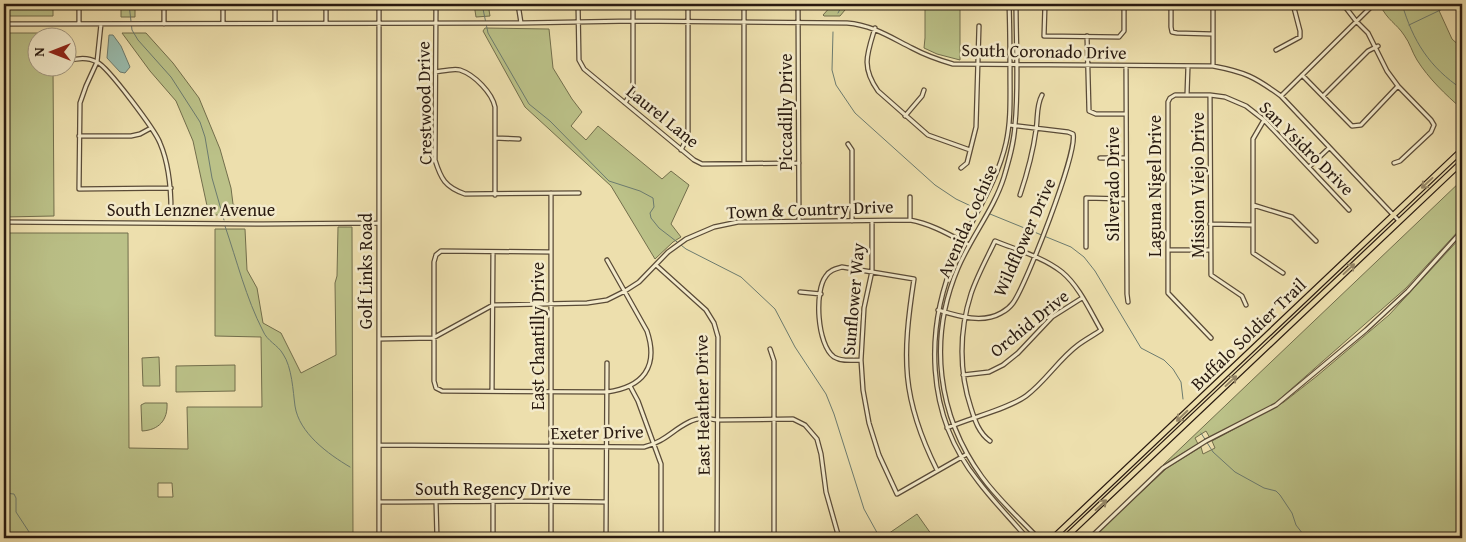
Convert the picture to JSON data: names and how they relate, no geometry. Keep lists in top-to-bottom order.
{
  "streets": {
    "main road": ["Buffalo Soldier Trail"],
    "street": [
      "South Coronado Drive",
      "Crestwood Drive",
      "Piccadilly Drive",
      "Laurel Lane",
      "San Ysidro Drive",
      "Silverado Drive",
      "Mission Viejo Drive",
      "Laguna Nigel Drive",
      "South Lenzner Avenue",
      "Town & Country Drive",
      "Avenida Cochise",
      "Wildflower Drive",
      "Golf Links Road",
      "Sunflower Way",
      "Orchid Drive",
      "East Chantilly Drive",
      "East Heather Drive",
      "Exeter Drive",
      "South Regency Drive"
    ]
  },
  "crossings": [
    ["South Coronado Drive", "Crestwood Drive"],
    ["South Coronado Drive", "Piccadilly Drive"],
    ["South Coronado Drive", "Laurel Lane"],
    ["South Coronado Drive", "Silverado Drive"],
    ["South Coronado Drive", "Avenida Cochise"],
    ["South Coronado Drive", "Golf Links Road"],
    ["South Coronado Drive", "Buffalo Soldier Trail"],
    ["Crestwood Drive", "East Chantilly Drive"],
    ["Piccadilly Drive", "Laurel Lane"],
    ["Piccadilly Drive", "Town & Country Drive"],
    ["San Ysidro Drive", "Mission Viejo Drive"],
    ["San Ysidro Drive", "Laguna Nigel Drive"],
    ["South Lenzner Avenue", "Golf Links Road"],
    ["Town & Country Drive", "Avenida Cochise"],
    ["Town & Country Drive", "Golf Links Road"],
    ["Town & Country Drive", "Sunflower Way"],
    ["Town & Country Drive", "East Chantilly Drive"],
    ["Town & Country Drive", "East Heather Drive"],
    ["Avenida Cochise", "Wildflower Drive"],
    ["Golf Links Road", "Exeter Drive"],
    ["Golf Links Road", "South Regency Drive"],
    ["East Chantilly Drive", "Exeter Drive"],
    ["East Chantilly Drive", "South Regency Drive"],
    ["East Heather Drive", "Exeter Drive"]
  ],
  "north": "left"
}
